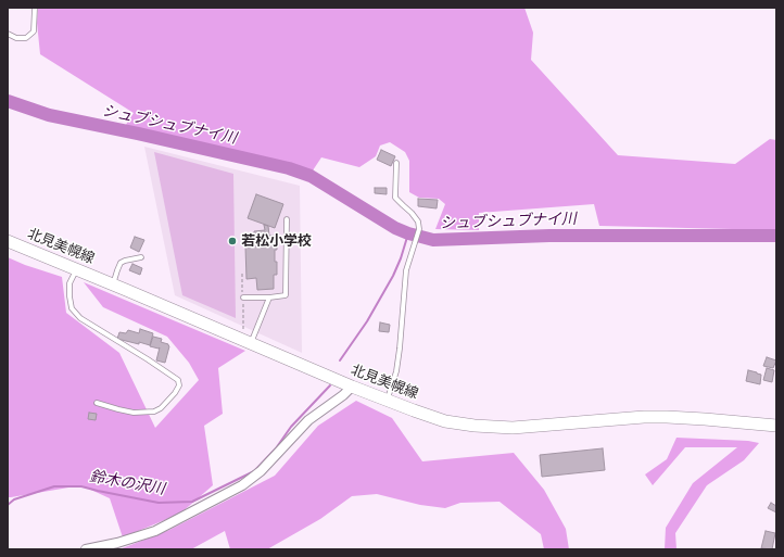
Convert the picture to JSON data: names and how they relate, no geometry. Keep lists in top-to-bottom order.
{
  "streets": {
    "main road": ["北見美幌線"]
  },
  "water": ["シュブシュブナイ川", "鈴木の沢川"],
  "places": ["若松小学校"]
}
